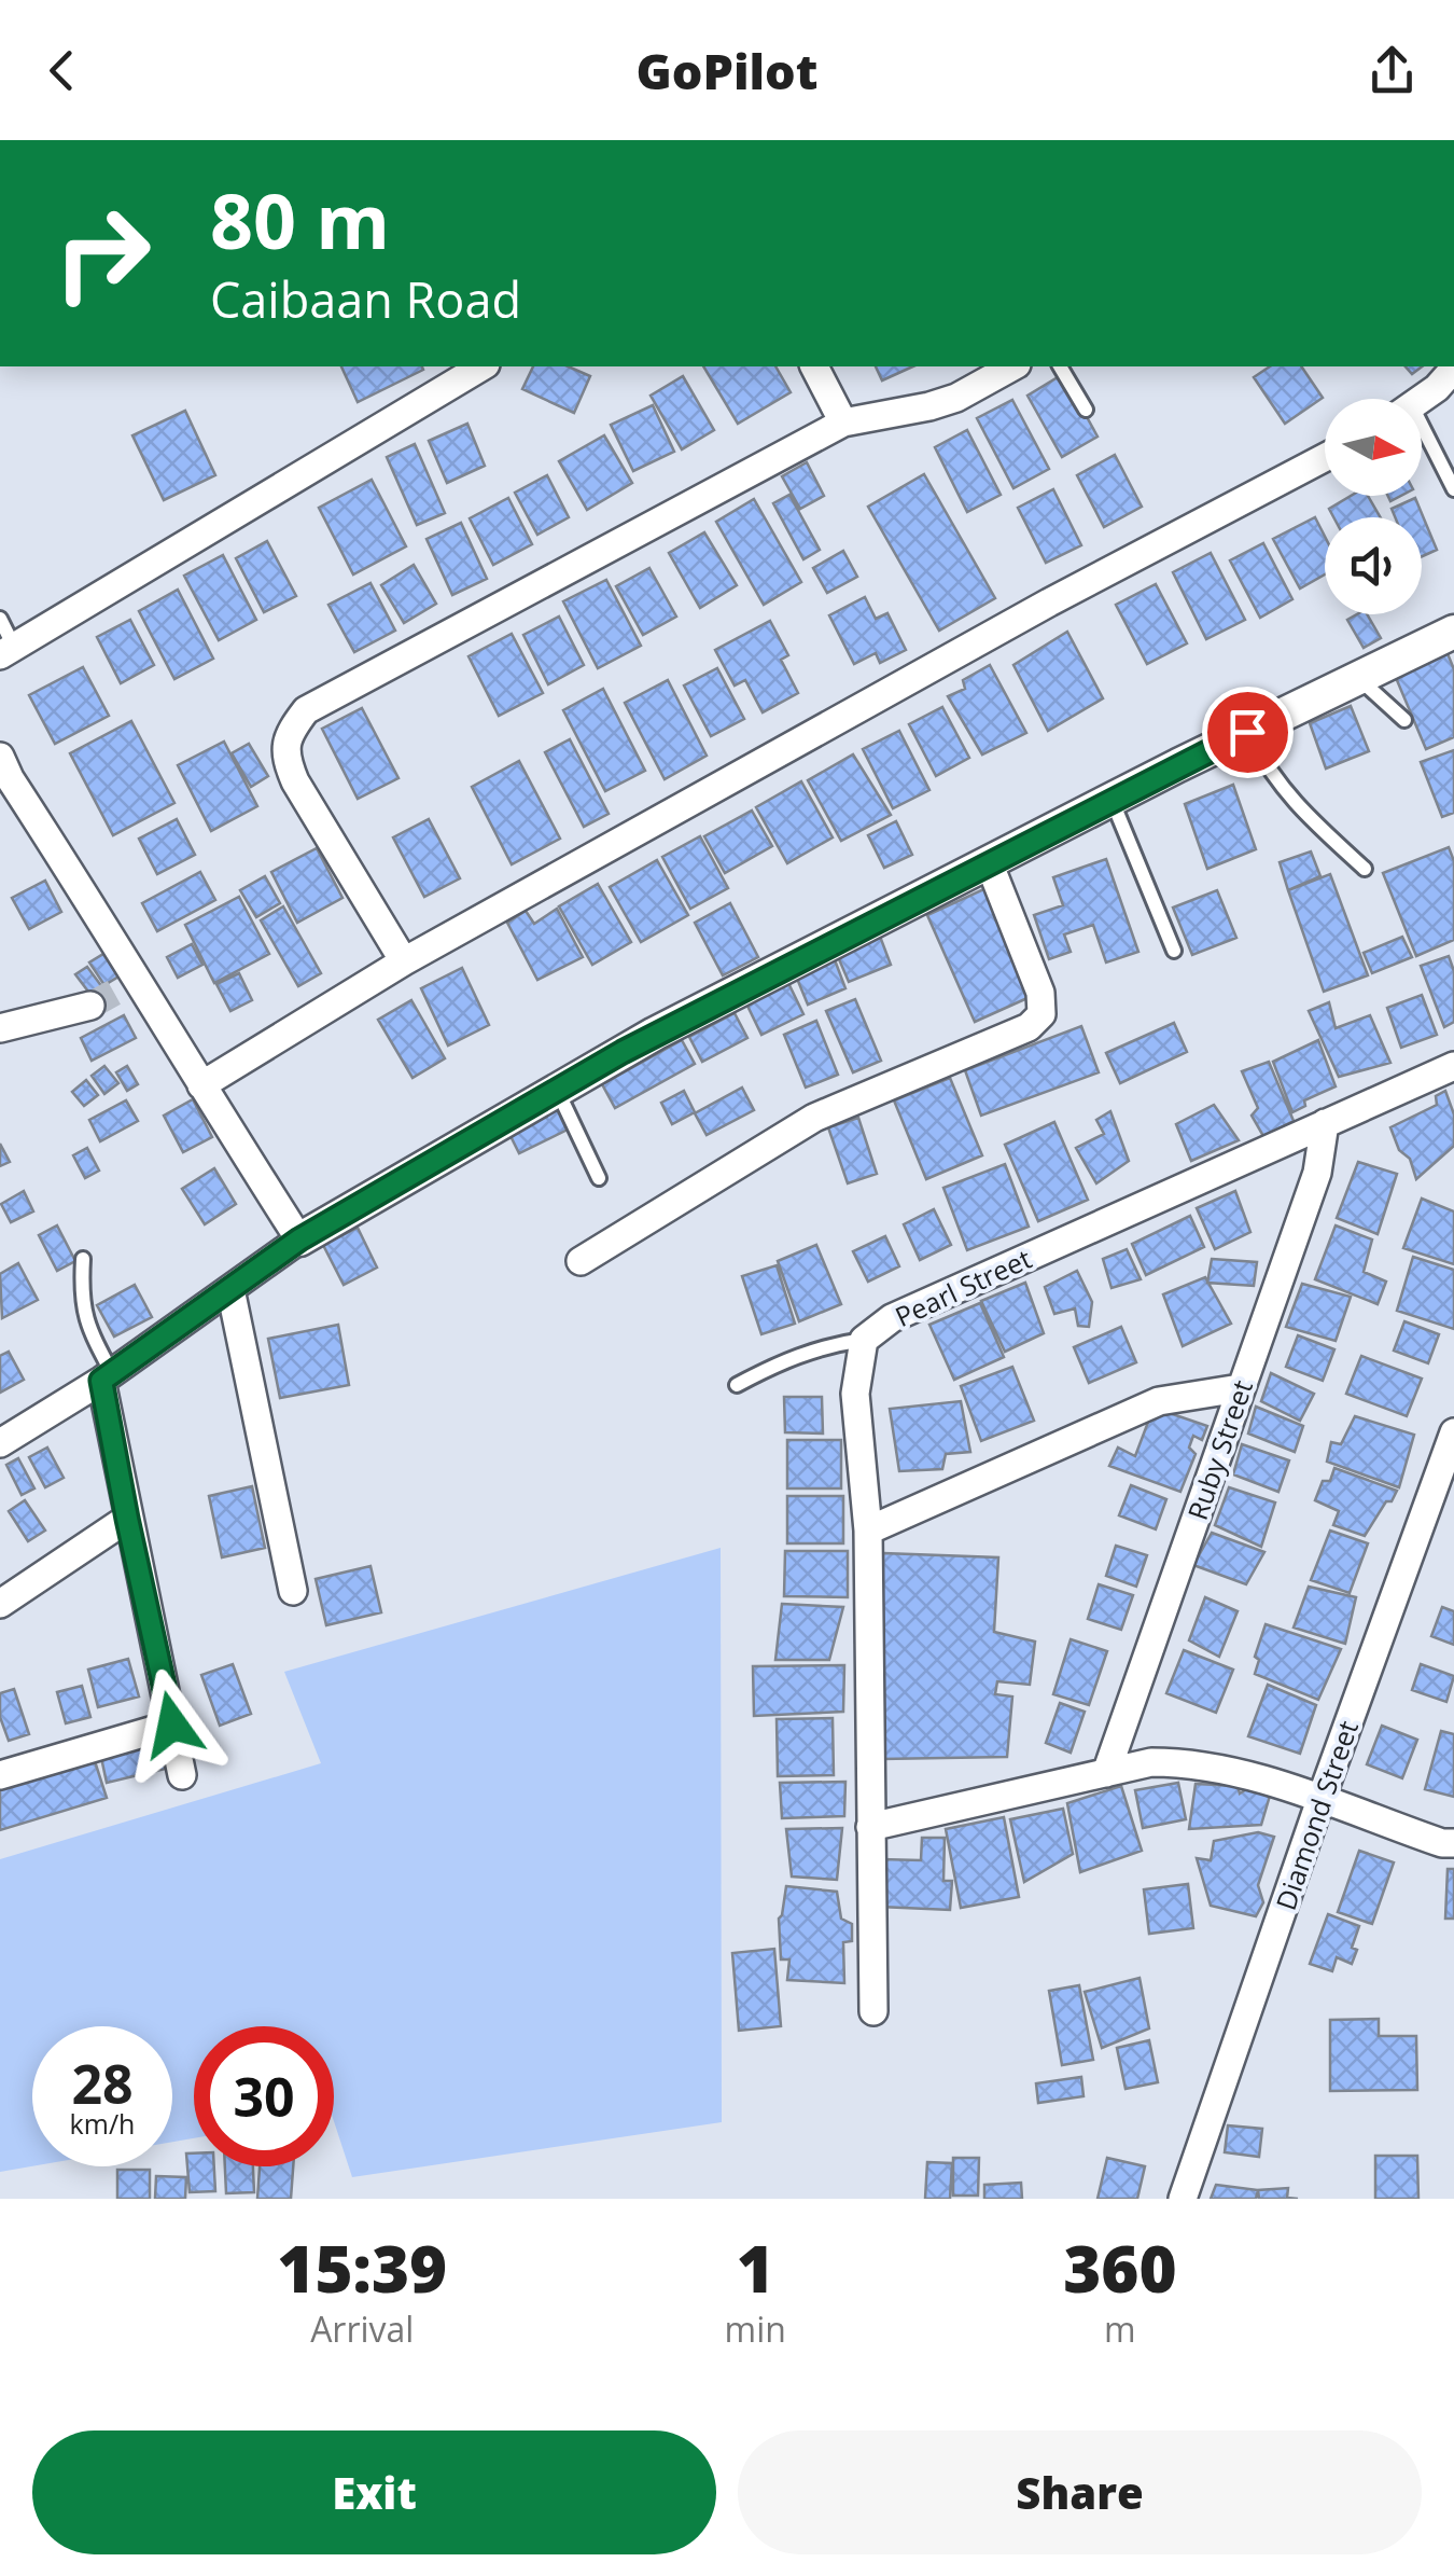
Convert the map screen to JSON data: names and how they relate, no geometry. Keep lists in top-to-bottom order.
{
  "streets": {
    "street": ["Pearl Street", "Ruby Street", "Diamond Street"]
  },
  "crossings": [
    ["Pearl Street", "Ruby Street"]
  ],
  "north": "right",
  "page": {
    "header": "GoPilot",
    "turn": ["80 m", "Caibaan Road"],
    "speed": "28 km/h",
    "limit": "30",
    "eta": [
      "15:39",
      "Arrival",
      "1",
      "min",
      "360",
      "m"
    ],
    "buttons": ["Exit", "Share"]
  }
}
